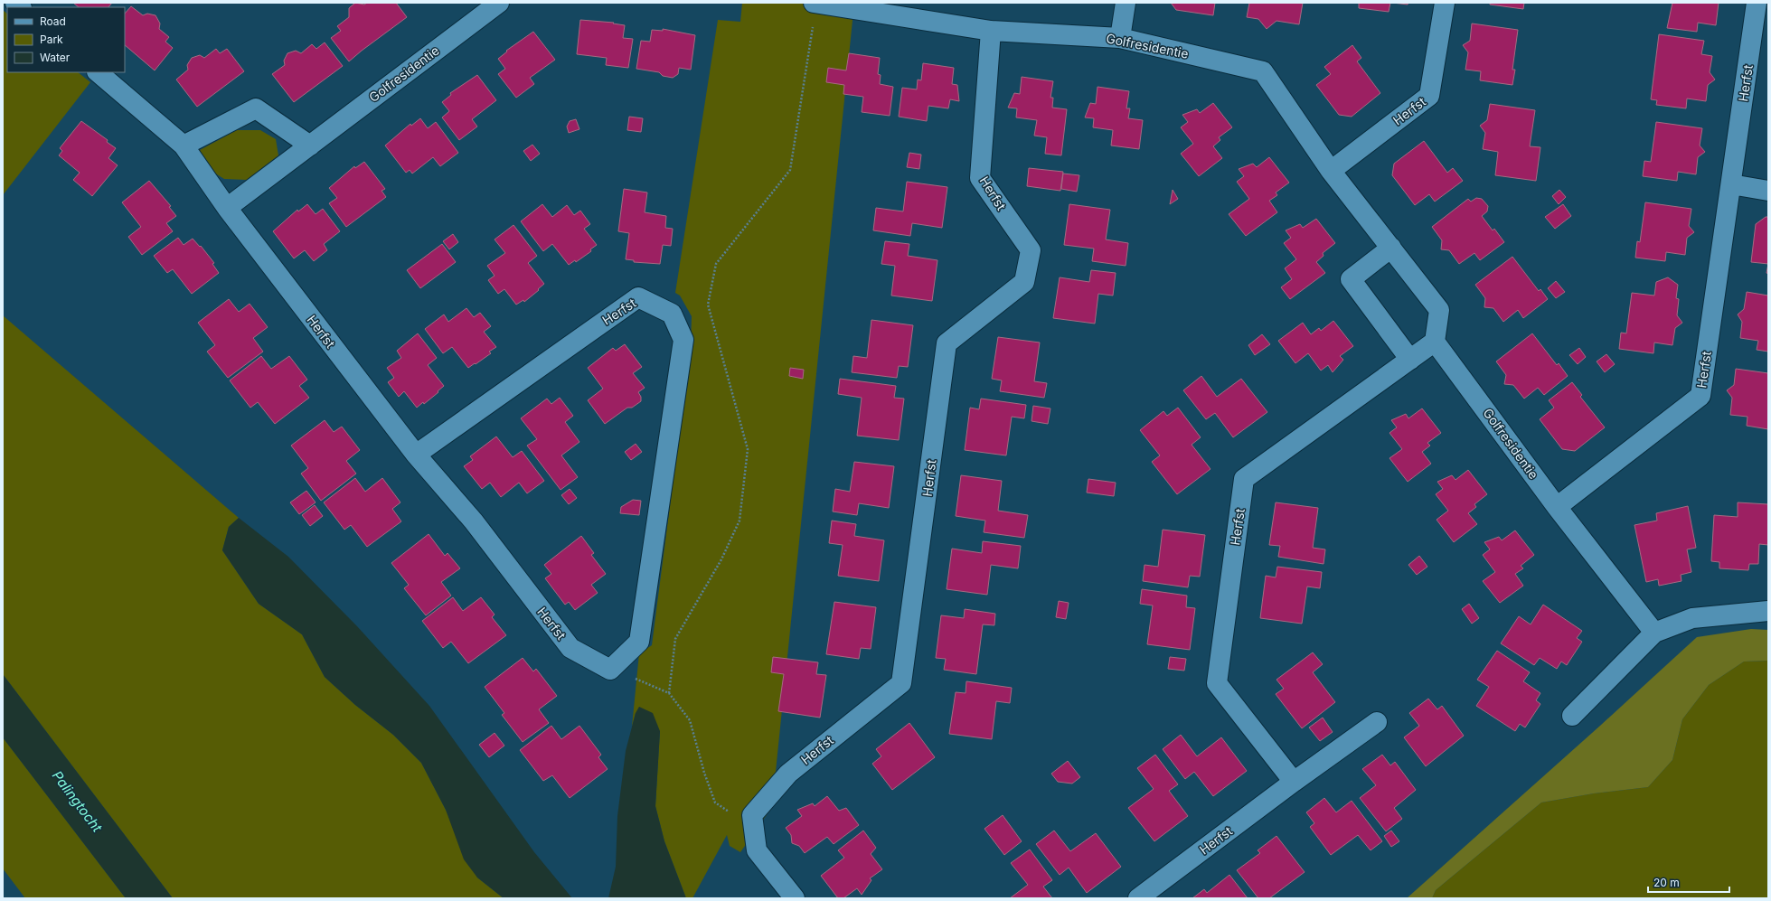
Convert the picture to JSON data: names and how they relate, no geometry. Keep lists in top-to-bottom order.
{
  "streets": {
    "street": ["Golfresidentie", "Herfst"]
  },
  "crossings": [
    ["Golfresidentie", "Herfst"]
  ],
  "water": ["Palingtocht"],
  "legend": ["Road", "Park", "Water"],
  "scale_bar": "20 m"
}
